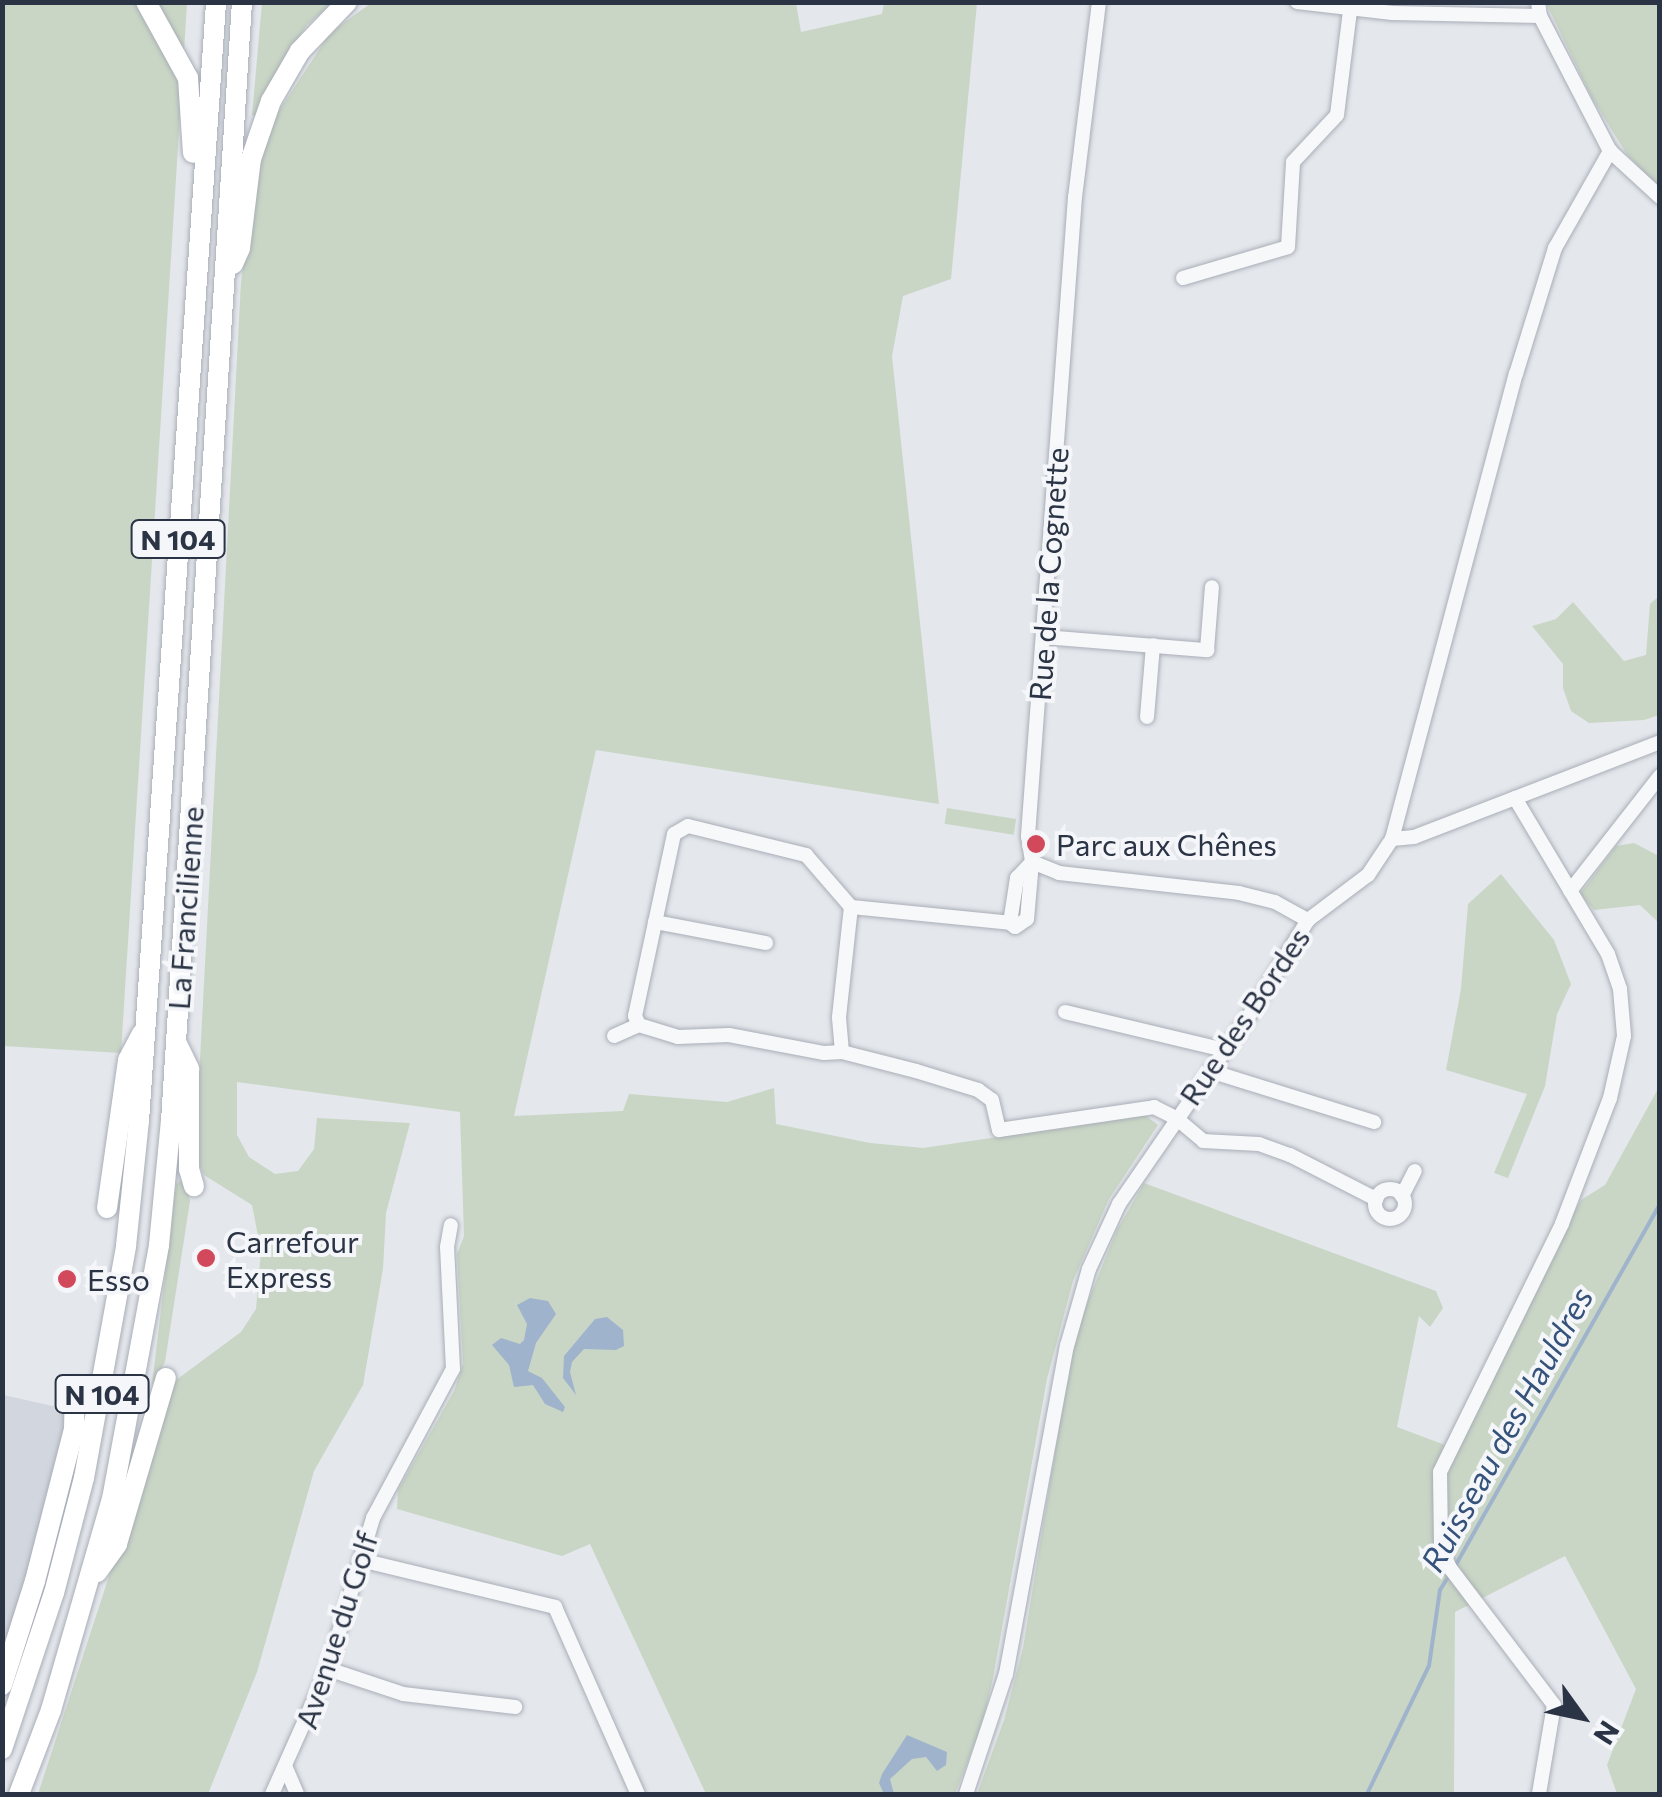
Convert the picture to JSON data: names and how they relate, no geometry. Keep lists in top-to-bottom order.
{
  "streets": {
    "highway": ["N 104", "La Francilienne"],
    "street": ["Rue de la Cognette", "Rue des Bordes", "Avenue du Golf"]
  },
  "water": ["Ruisseau des Hauldres"],
  "places": ["Parc aux Chênes", "Carrefour Express", "Esso"],
  "north": "bottom right"
}
